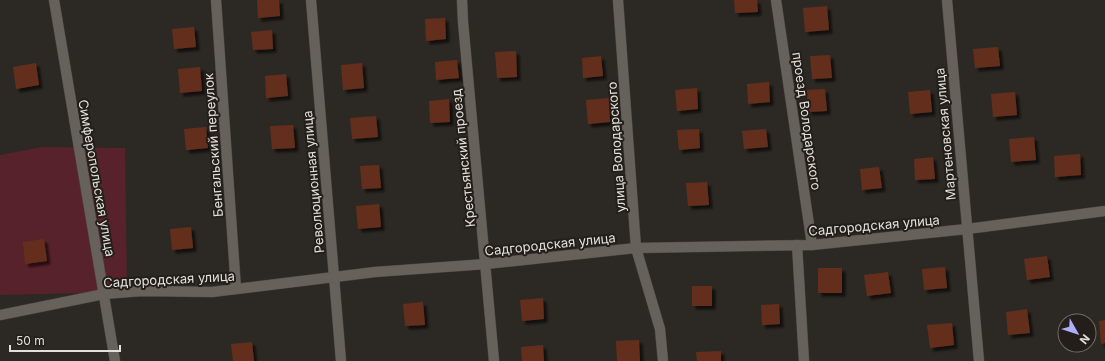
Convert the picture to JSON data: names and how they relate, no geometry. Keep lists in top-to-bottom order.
{
  "streets": {
    "street": [
      "проезд Володарского",
      "Мартеновская улица",
      "Бенгальский переулок",
      "улица Володарского",
      "Крестьянский проезд",
      "Симферопольская улица",
      "Революционная улица",
      "Садгородская улица"
    ]
  },
  "crossings": [
    ["проезд Володарского", "Садгородская улица"],
    ["Мартеновская улица", "Садгородская улица"],
    ["Бенгальский переулок", "Садгородская улица"],
    ["улица Володарского", "Садгородская улица"],
    ["Крестьянский проезд", "Садгородская улица"],
    ["Симферопольская улица", "Садгородская улица"],
    ["Революционная улица", "Садгородская улица"]
  ],
  "scale_bar": "50 m",
  "north": "bottom right"
}
